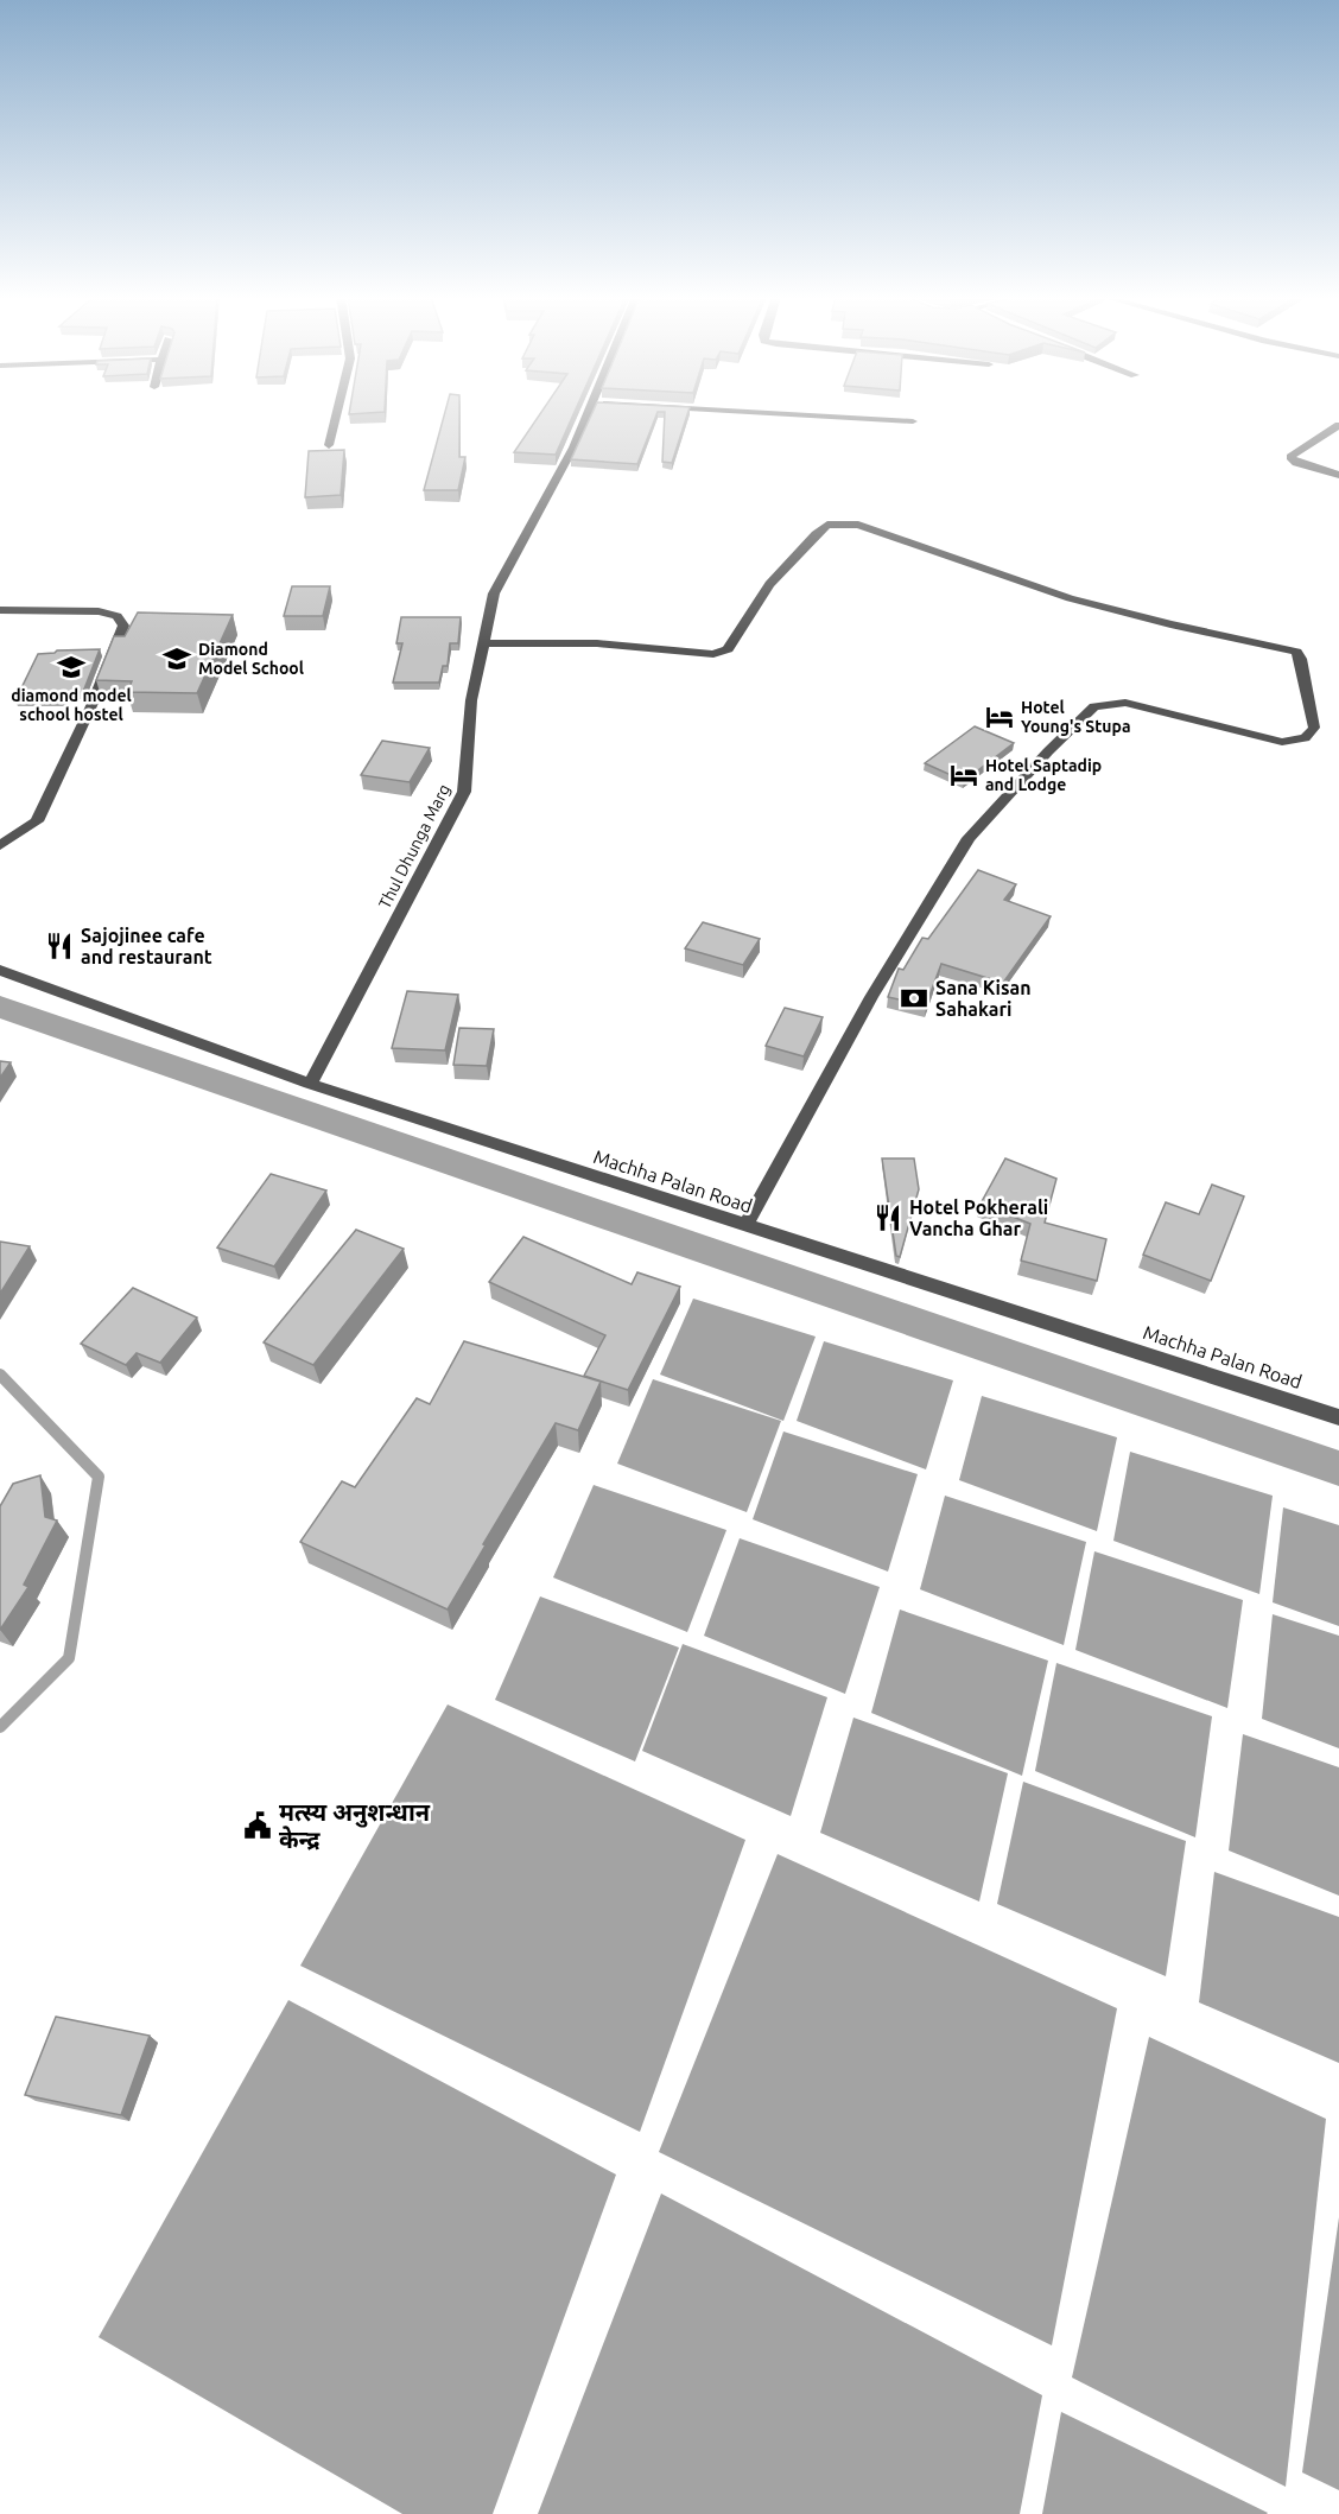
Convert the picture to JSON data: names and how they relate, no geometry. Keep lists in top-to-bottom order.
{
  "streets": {
    "street": ["Thul Dhunga Marg", "Machha Palan Road"]
  },
  "crossings": [
    ["Thul Dhunga Marg", "Machha Palan Road"]
  ],
  "places": {
    "school or university": ["Diamond Model School", "diamond model school hostel"],
    "hotel": ["Hotel Young's Stupa", "Hotel Saptadip and Lodge"],
    "restaurant": ["Sajojinee cafe and restaurant", "Hotel Pokherali Vancha Ghar"],
    "bank": ["Sana Kisan Sahakari"],
    "public building": ["मत्स्य अनुशन्धान केन्द्र"]
  }
}
